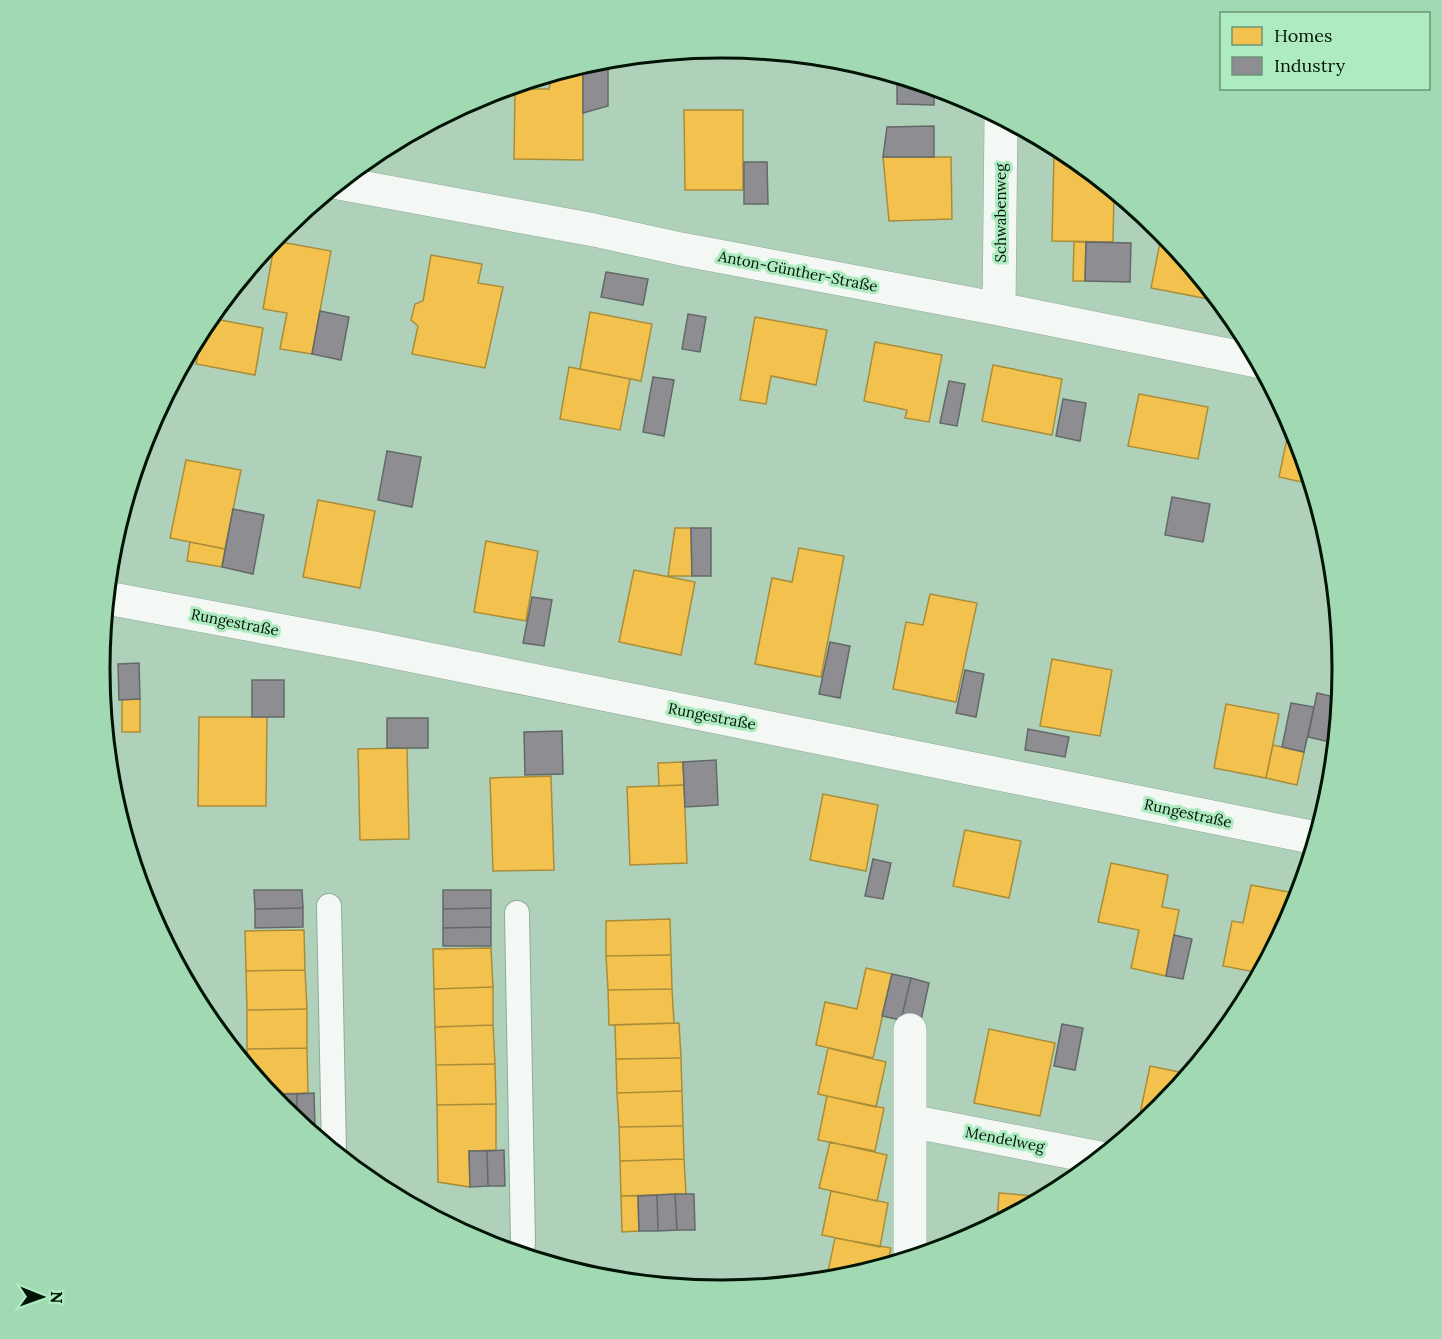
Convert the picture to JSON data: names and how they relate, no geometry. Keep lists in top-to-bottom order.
{
  "streets": {
    "street": [
      "Schwabenweg",
      "Anton-Günther-Straße",
      "Rungestraße",
      "Mendelweg"
    ]
  },
  "crossings": [
    ["Schwabenweg", "Anton-Günther-Straße"]
  ],
  "legend": ["Homes", "Industry"],
  "north": "right"
}
